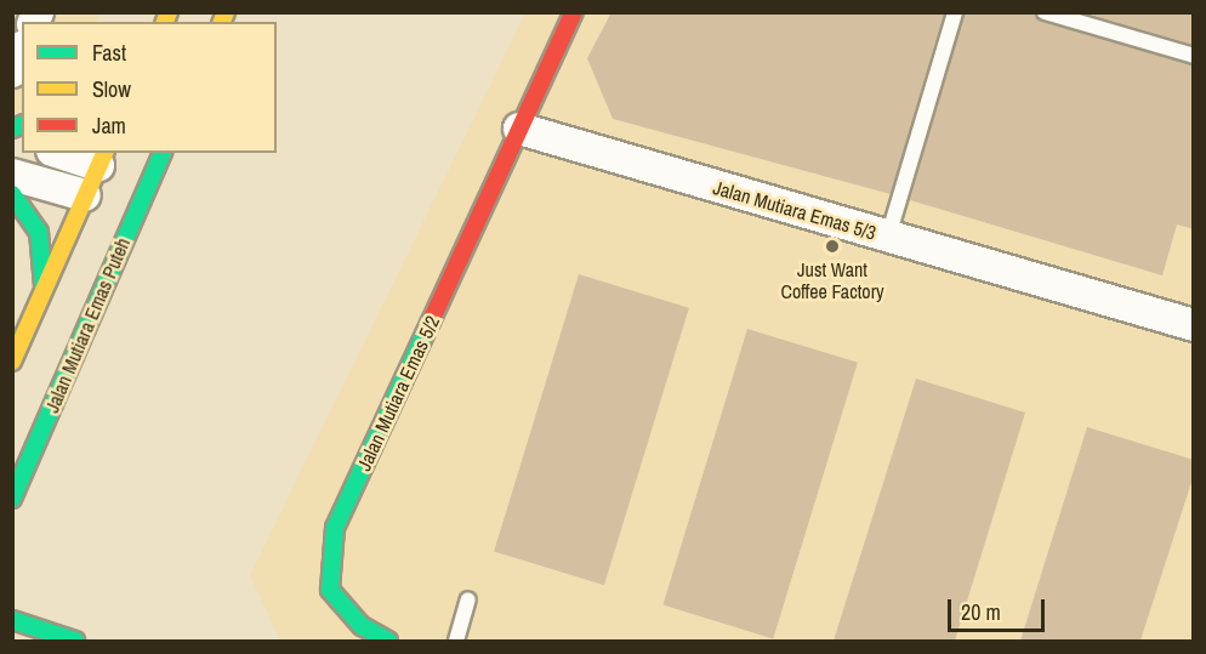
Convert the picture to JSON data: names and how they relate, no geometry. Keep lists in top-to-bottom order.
{
  "streets": {
    "street": ["Jalan Mutiara Emas 5/3", "Jalan Mutiara Emas Puteh", "Jalan Mutiara Emas 5/2"]
  },
  "crossings": [
    ["Jalan Mutiara Emas 5/3", "Jalan Mutiara Emas 5/2"]
  ],
  "places": ["Just Want Coffee Factory"],
  "legend": ["Fast", "Slow", "Jam"],
  "scale_bar": "20 m"
}
